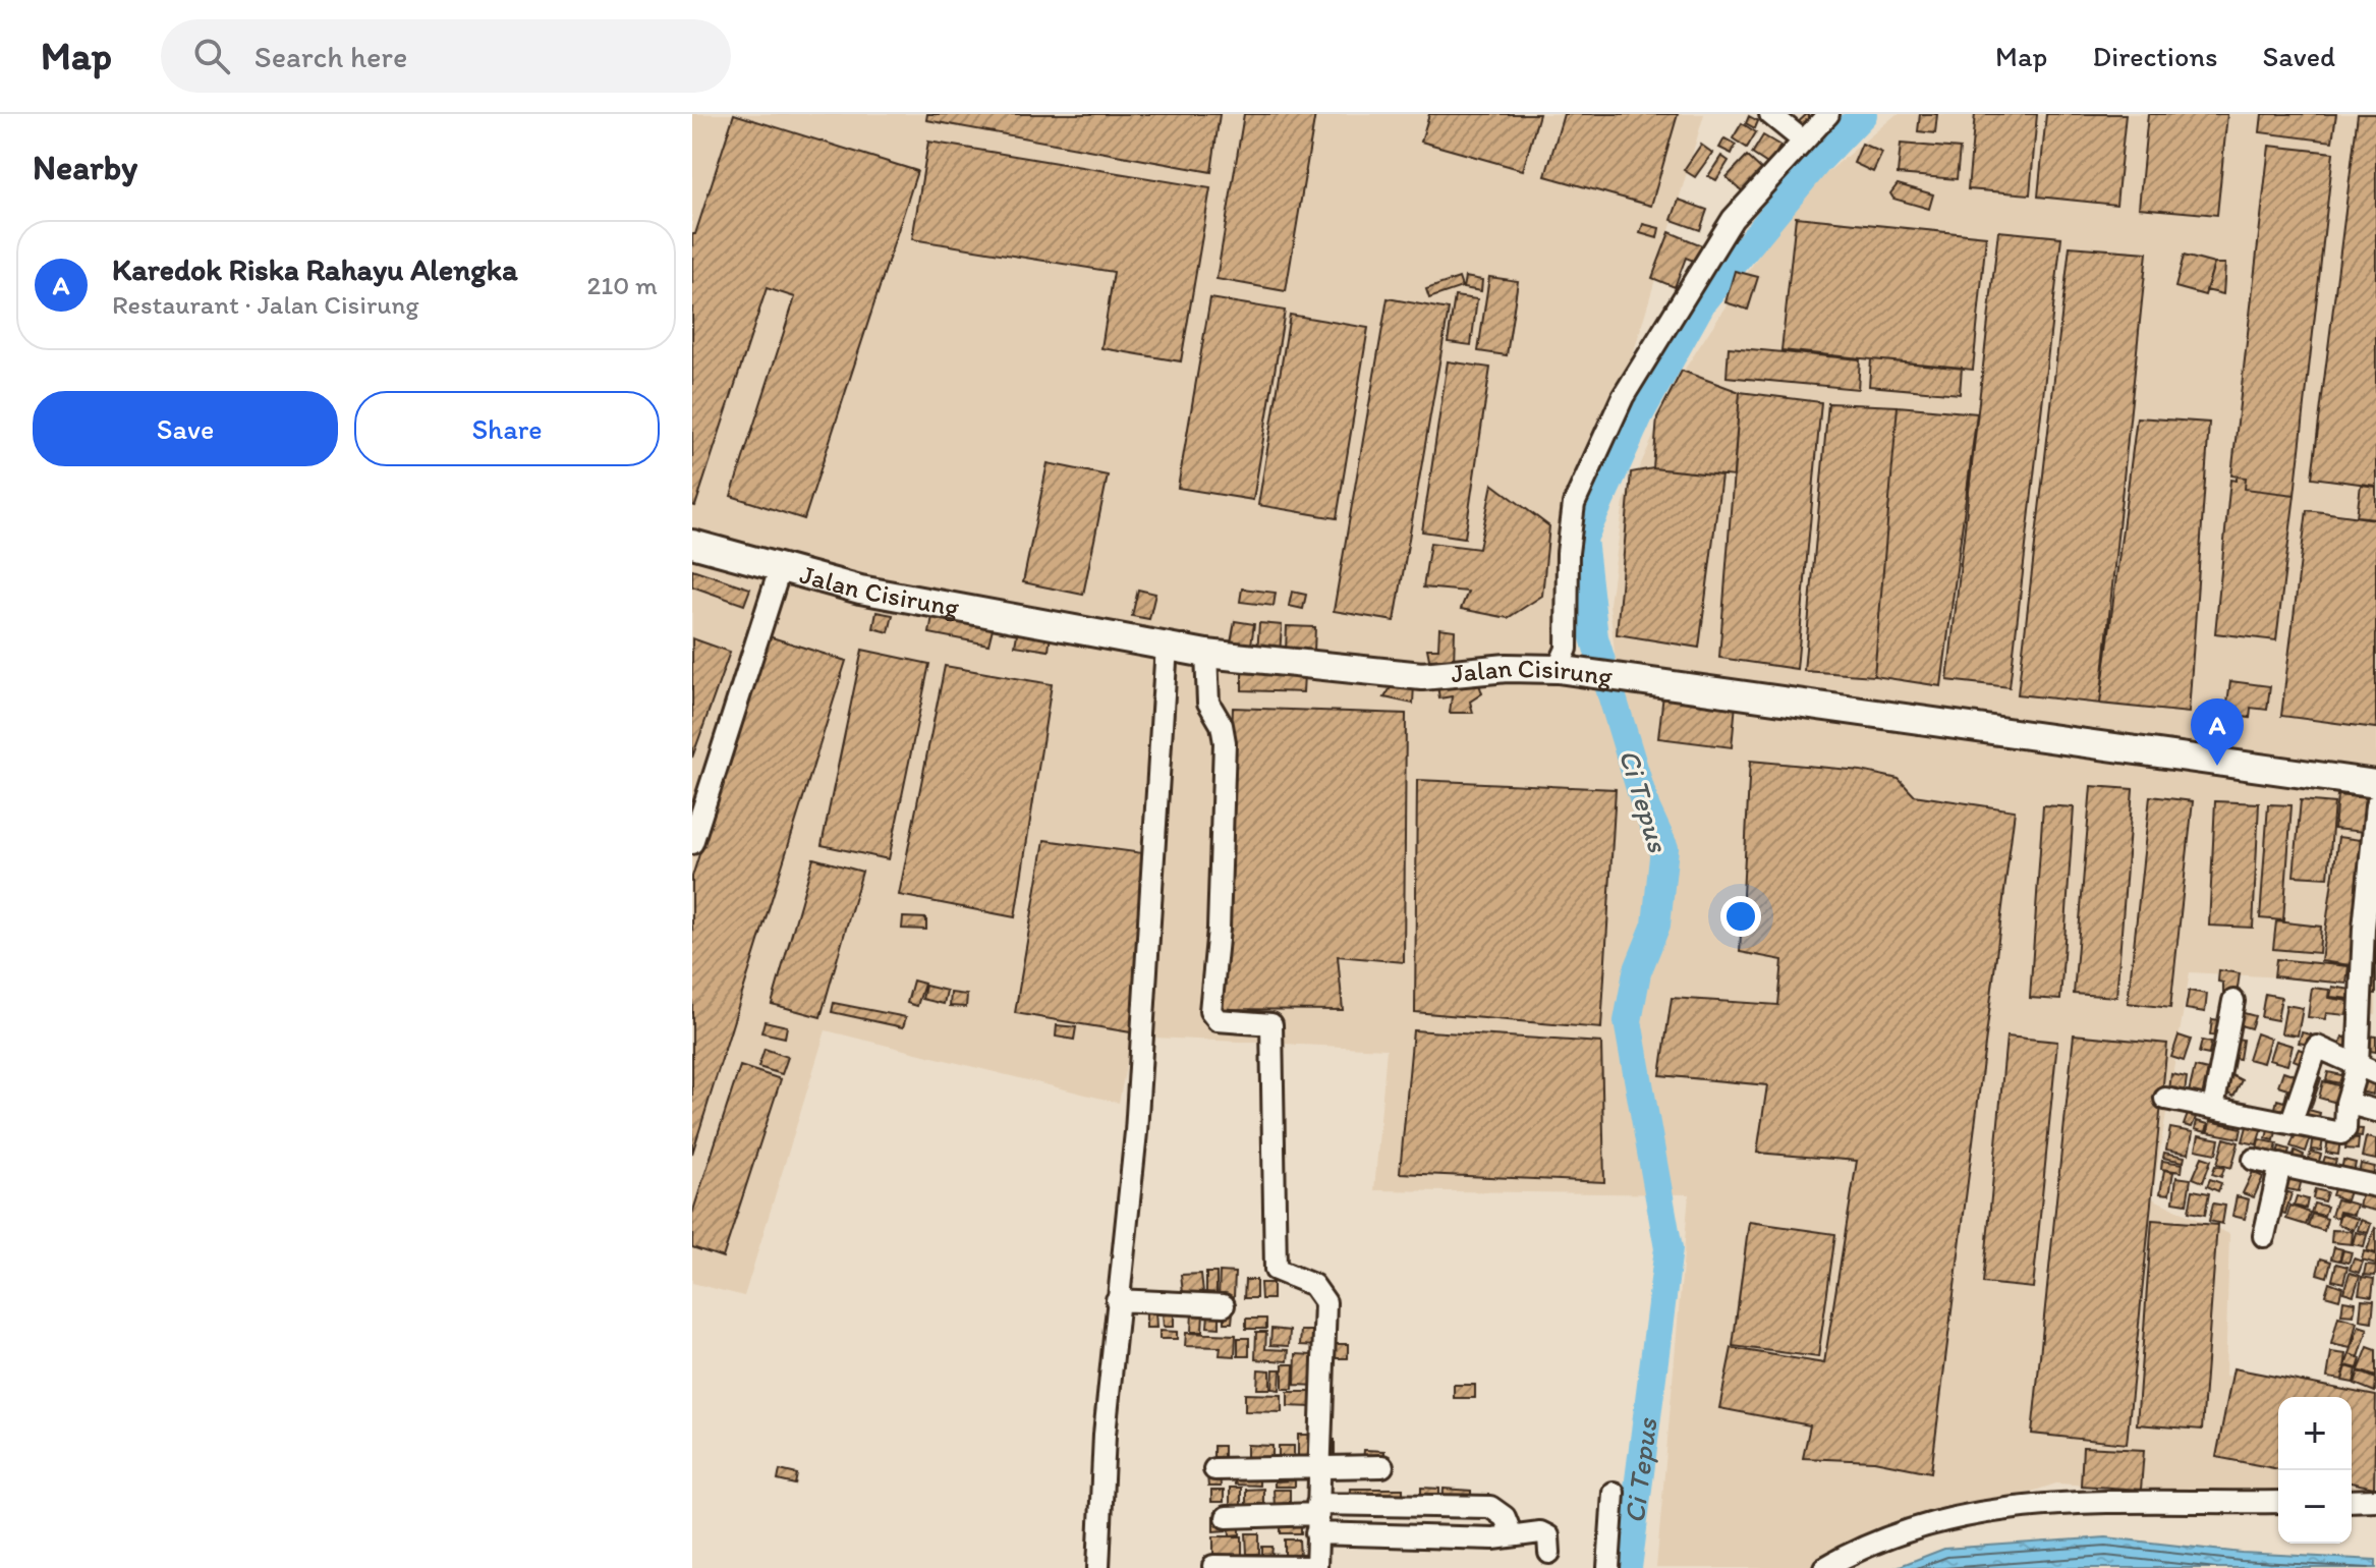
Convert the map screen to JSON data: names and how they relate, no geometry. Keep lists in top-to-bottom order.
{
  "streets": {
    "main road": ["Jalan Cisirung"]
  },
  "water": ["Ci Tepus"],
  "page": {
    "header": "Map",
    "search": "Search here",
    "nav": ["Map", "Directions", "Saved"],
    "heading": "Nearby",
    "list": [
      {
        "mark": "A",
        "name": "Karedok Riska Rahayu Alengka",
        "note": "Restaurant · Jalan Cisirung",
        "value": "210 m"
      }
    ],
    "buttons": ["Save", "Share"],
    "pins": "A",
    "map_buttons": ["+", "−"]
  }
}
